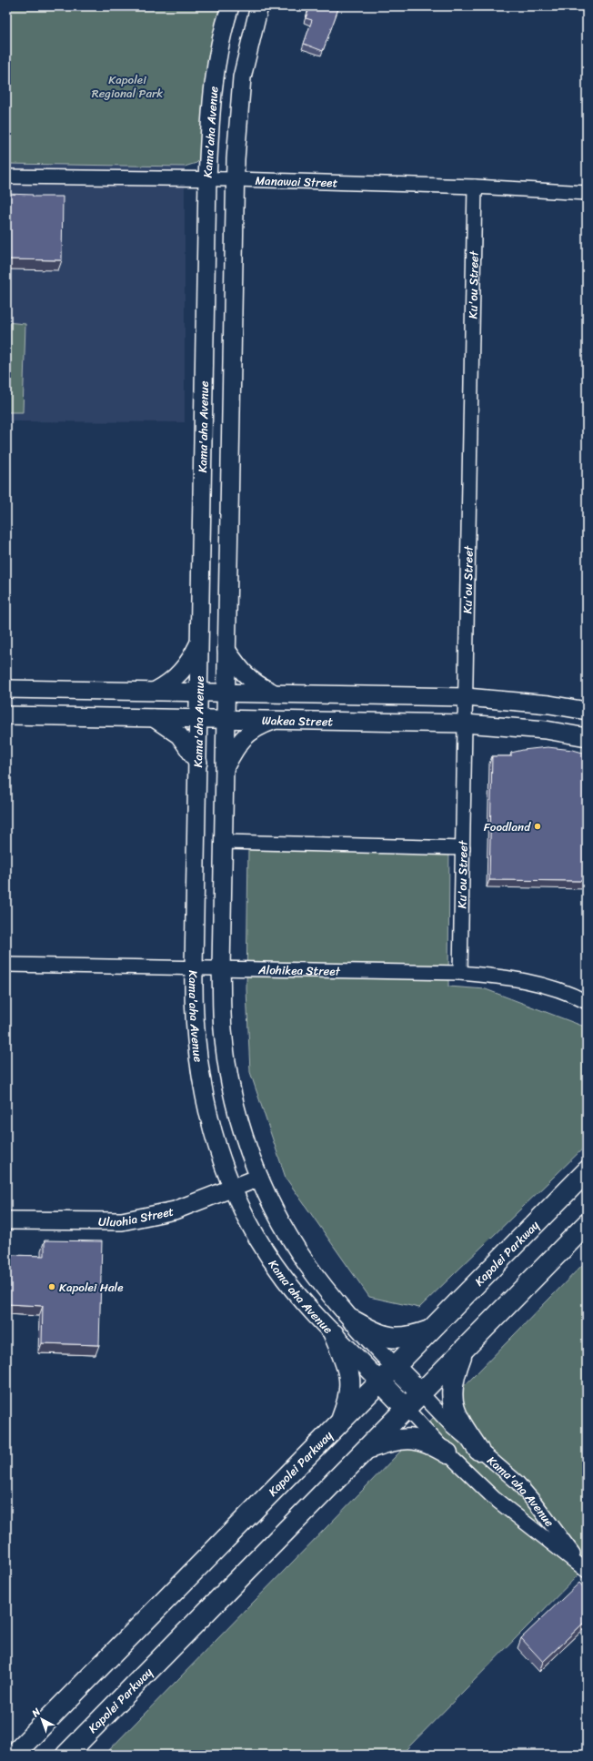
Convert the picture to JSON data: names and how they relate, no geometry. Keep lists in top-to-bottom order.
{
  "streets": {
    "main road": ["Kapolei Parkway"],
    "street": [
      "Kama'aha Avenue",
      "Manawai Street",
      "Ku'ou Street",
      "Wakea Street",
      "Alohikea Street",
      "Uluohia Street"
    ]
  },
  "crossings": [
    ["Kama'aha Avenue", "Manawai Street"],
    ["Kama'aha Avenue", "Wakea Street"],
    ["Kama'aha Avenue", "Alohikea Street"],
    ["Kama'aha Avenue", "Uluohia Street"],
    ["Kama'aha Avenue", "Kapolei Parkway"],
    ["Manawai Street", "Ku'ou Street"],
    ["Ku'ou Street", "Wakea Street"],
    ["Ku'ou Street", "Alohikea Street"]
  ],
  "parks": ["Kapolei Regional Park"],
  "places": ["Foodland", "Kapolei Hale"],
  "north": "top left"
}
